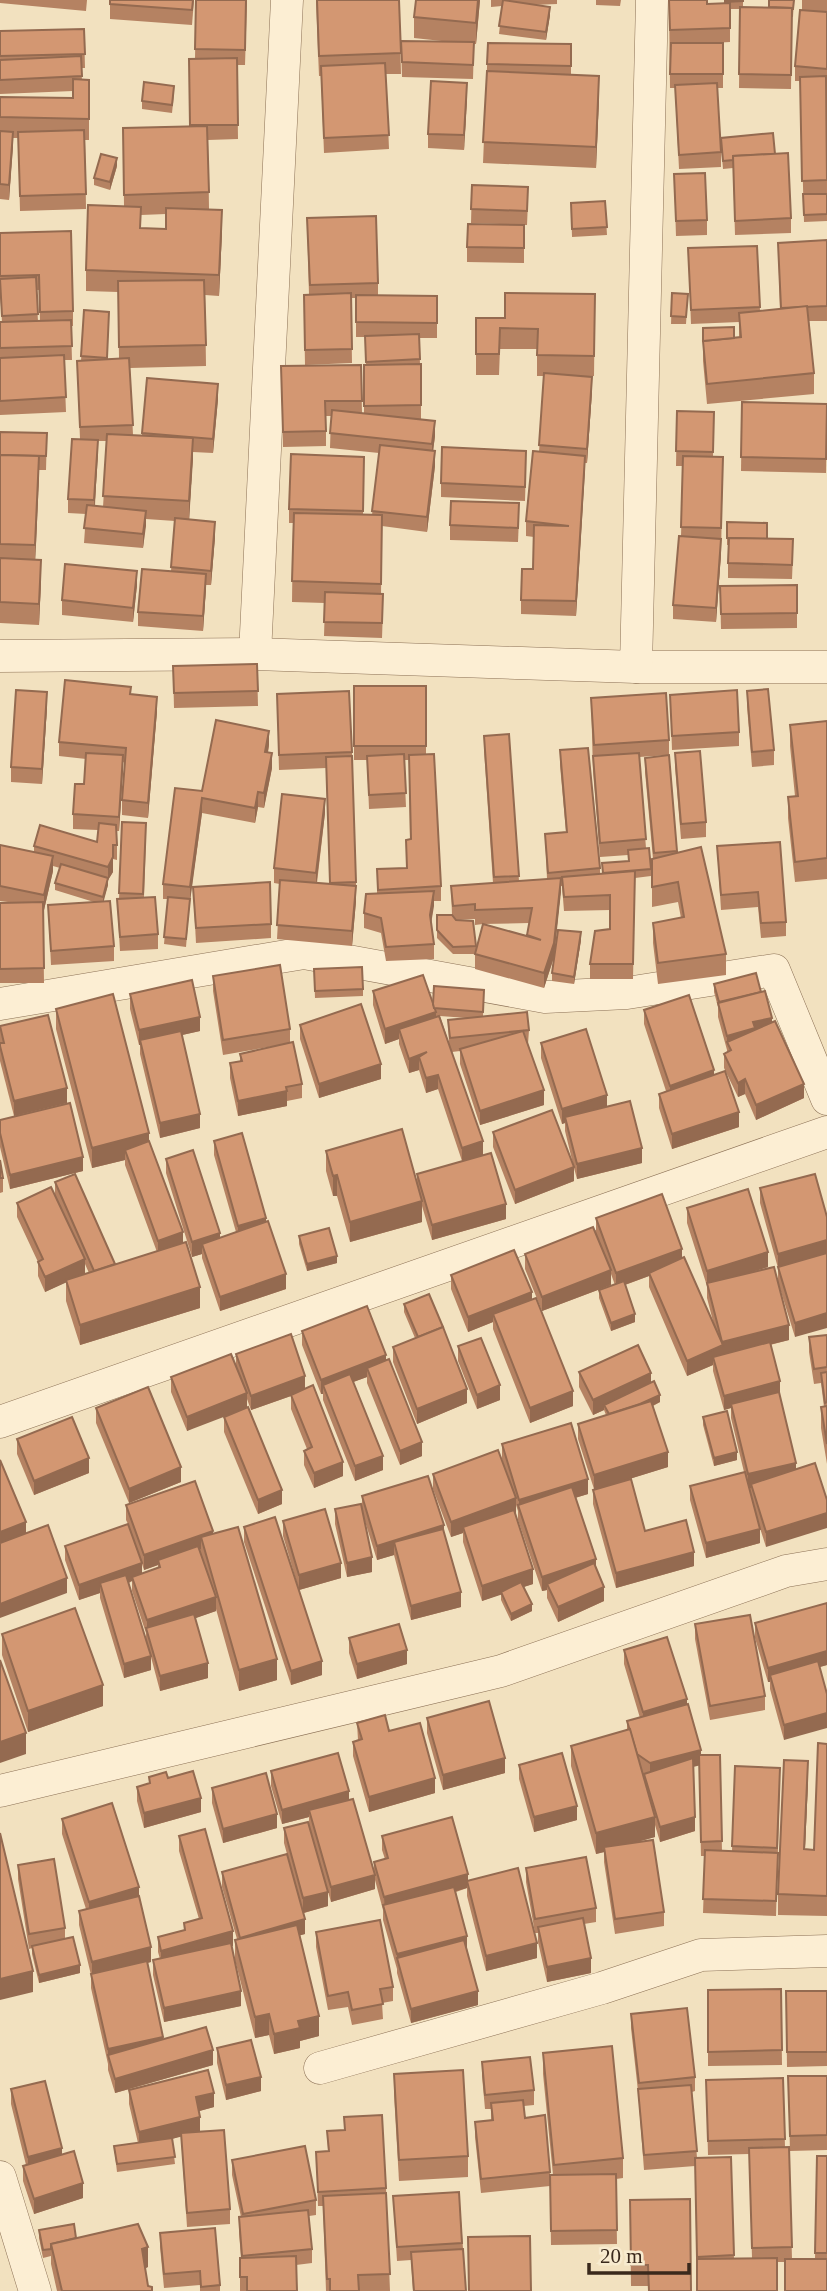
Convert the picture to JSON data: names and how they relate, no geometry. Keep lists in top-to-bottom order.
{
  "scale_bar": "20 m"
}
